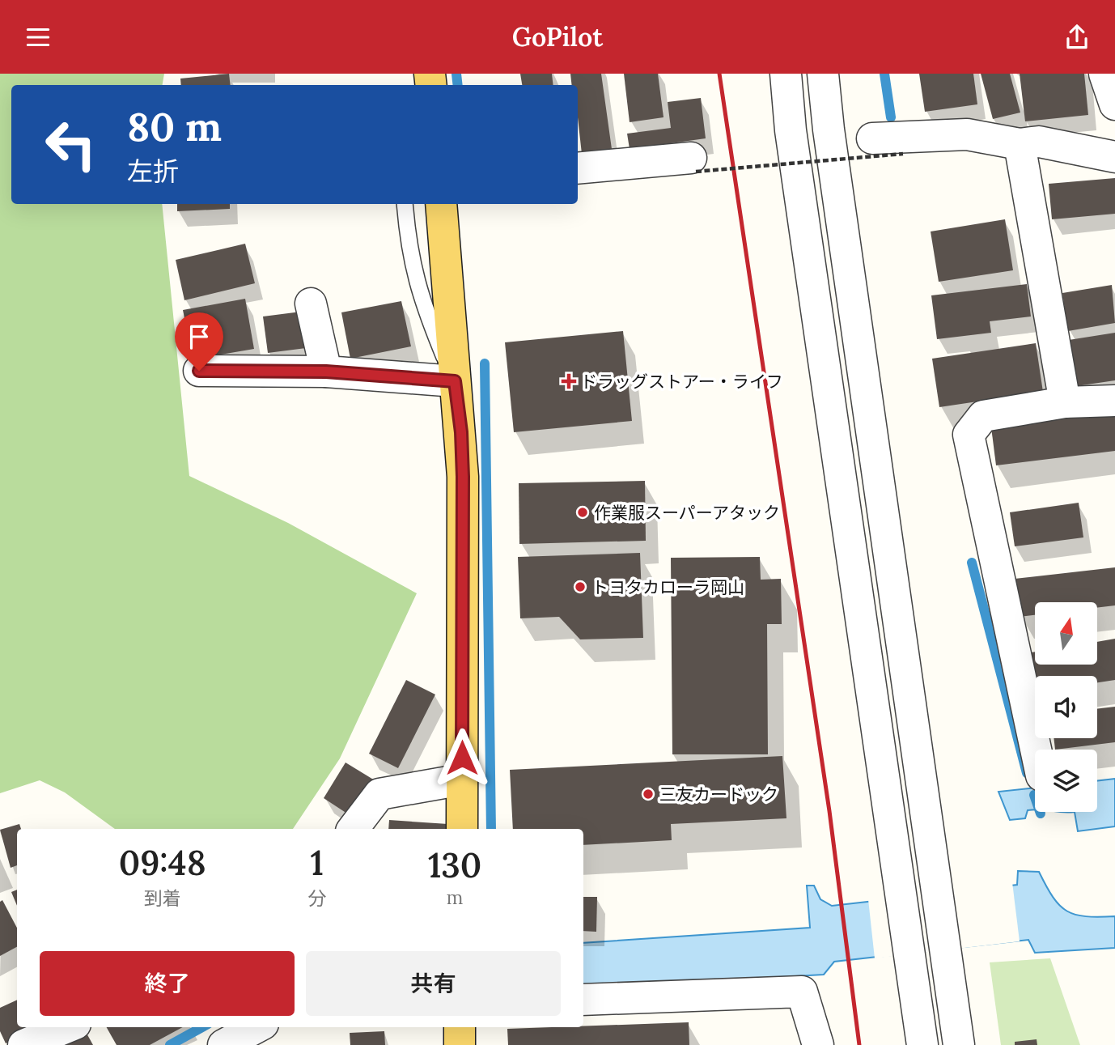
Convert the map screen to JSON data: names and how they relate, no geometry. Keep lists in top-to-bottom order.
{
  "places": {
    "health": ["ドラッグストアー・ライフ"],
    "other": ["作業服スーパーアタック", "トヨタカローラ岡山", "三友カードック"]
  },
  "north": "top",
  "page": {
    "header": "GoPilot",
    "turn": ["80 m", "左折"],
    "eta": [
      "09:48",
      "到着",
      "1",
      "分",
      "130",
      "m"
    ],
    "buttons": ["終了", "共有"]
  }
}
